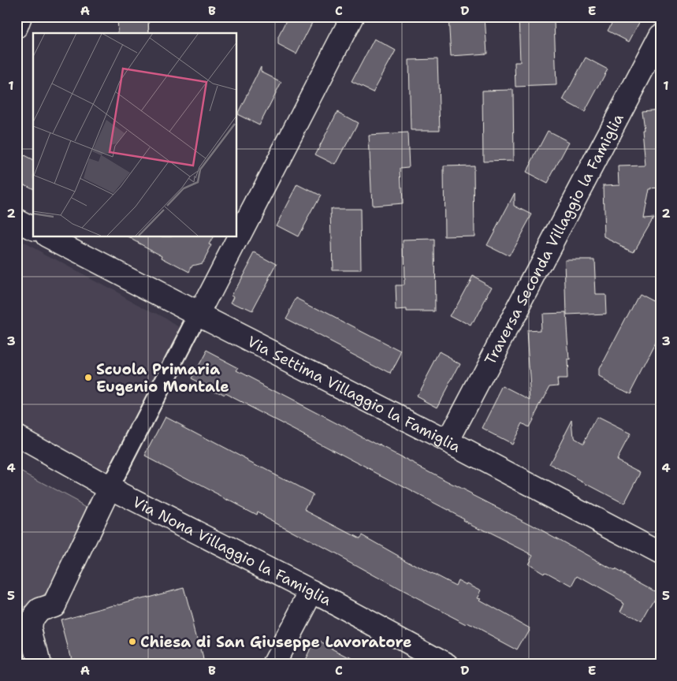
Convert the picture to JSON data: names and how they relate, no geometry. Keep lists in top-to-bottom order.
{
  "streets": {
    "street": ["Traversa Seconda Villaggio la Famiglia", "Via Settima Villaggio la Famiglia", "Via Nona Villaggio la Famiglia"]
  },
  "crossings": [
    ["Traversa Seconda Villaggio la Famiglia", "Via Settima Villaggio la Famiglia"]
  ],
  "places": ["Scuola Primaria Eugenio Montale", "Chiesa di San Giuseppe Lavoratore"],
  "grid": {
    "columns": [
      "A",
      "B",
      "C",
      "D",
      "E"
    ],
    "rows": [
      "1",
      "2",
      "3",
      "4",
      "5"
    ]
  }
}
